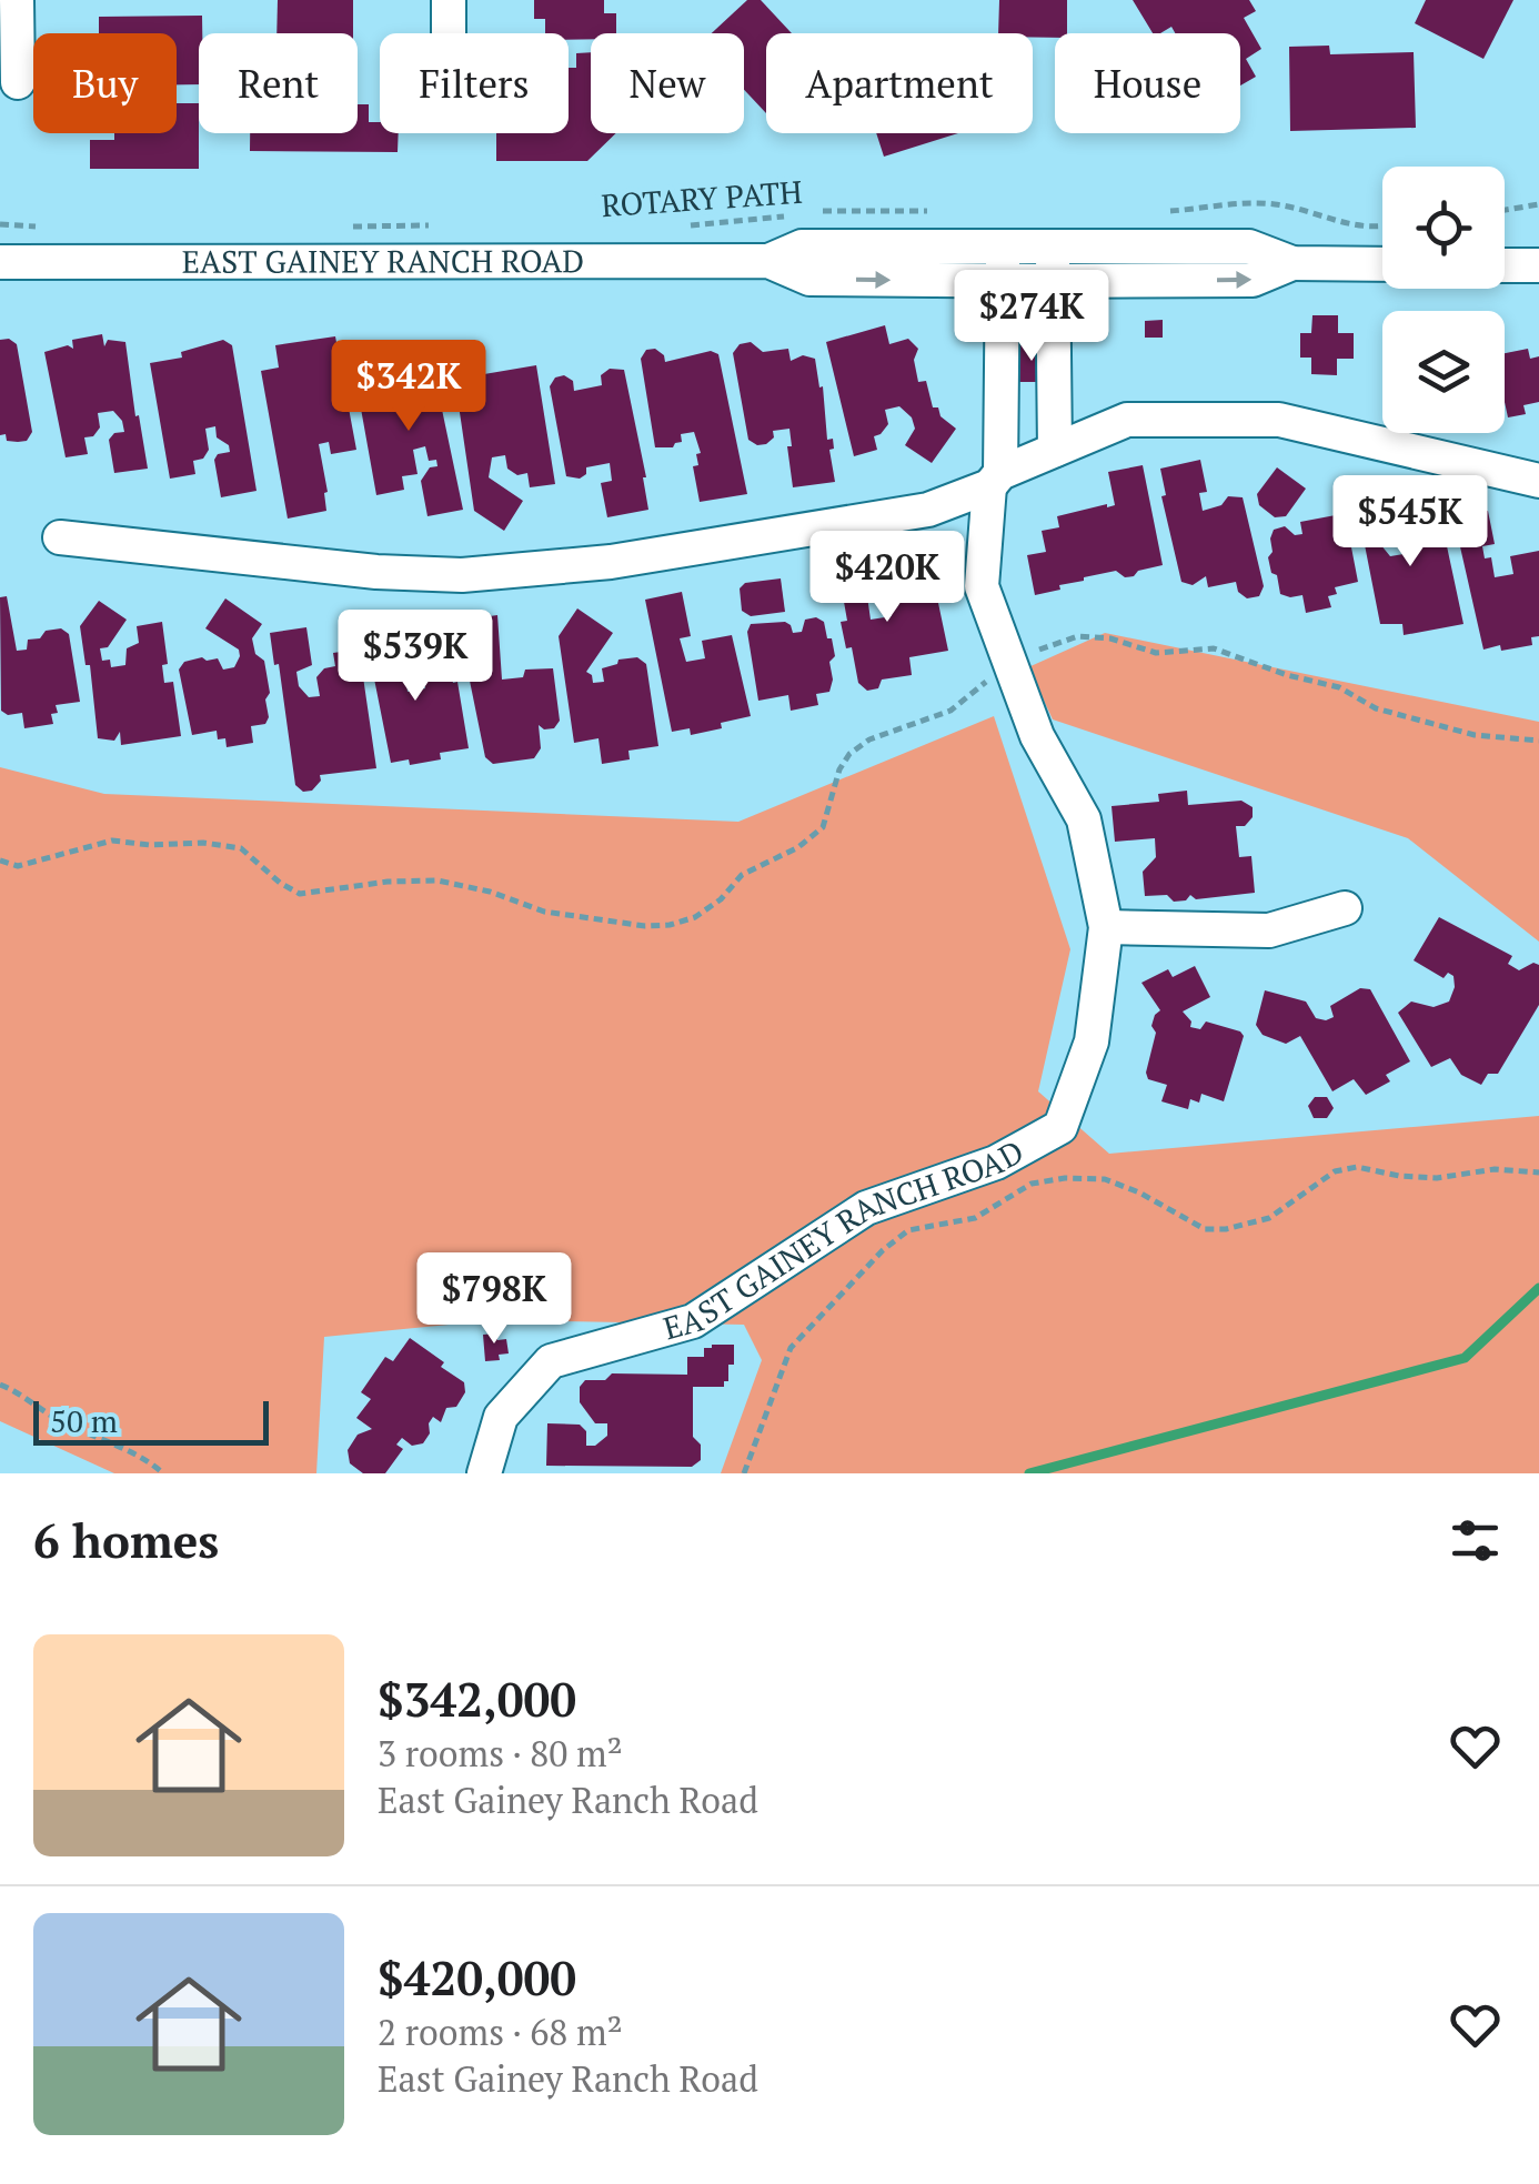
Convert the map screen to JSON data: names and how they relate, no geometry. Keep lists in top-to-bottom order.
{
  "streets": {
    "street": ["EAST GAINEY RANCH ROAD"],
    "path": ["ROTARY PATH"]
  },
  "scale_bar": "50 m",
  "page": {
    "chip": [
      "Buy",
      "Rent",
      "Filters",
      "New",
      "Apartment",
      "House"
    ],
    "price": [
      "$274K",
      "$342K",
      "$545K",
      "$420K",
      "$539K",
      "$798K"
    ],
    "scale": "50 m",
    "heading": "6 homes",
    "list": [
      {
        "name": "$342,000",
        "note": "3 rooms · 80 m² · East Gainey Ranch Road"
      },
      {
        "name": "$420,000",
        "note": "2 rooms · 68 m² · East Gainey Ranch Road"
      }
    ]
  }
}
